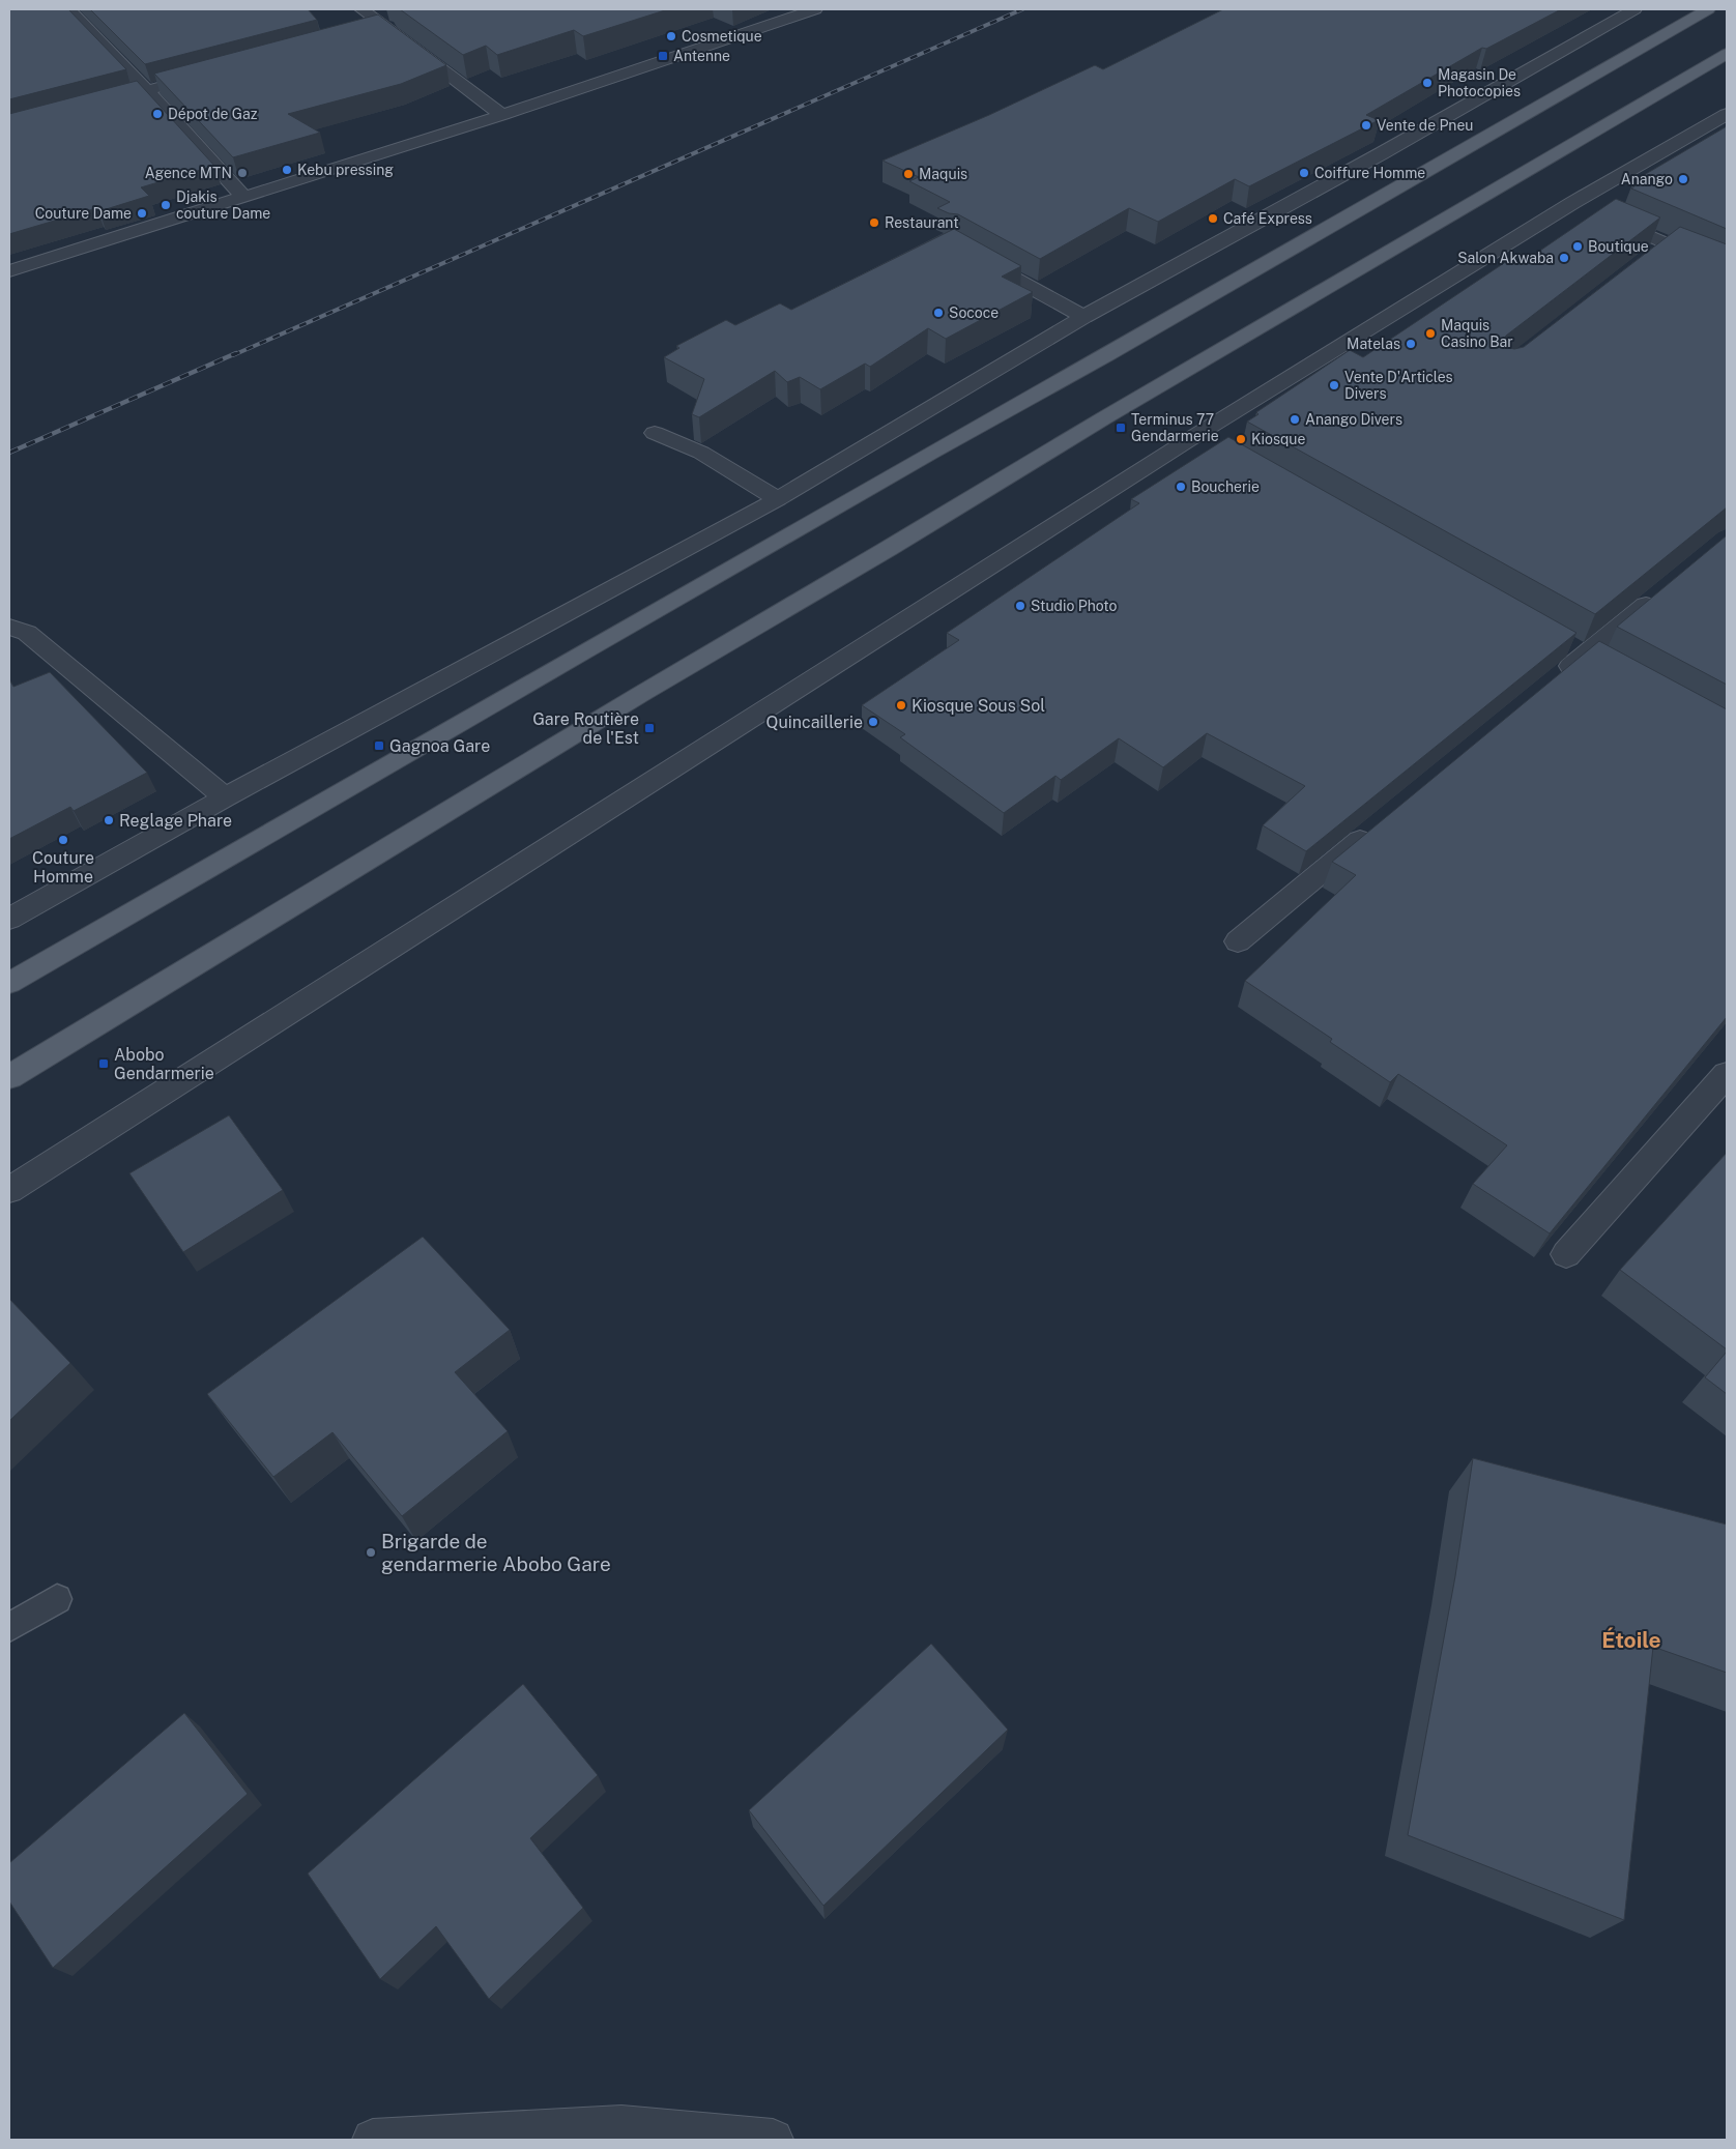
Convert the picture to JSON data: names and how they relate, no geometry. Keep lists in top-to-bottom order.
{
  "districts": ["Étoile"],
  "places": {
    "other": [
      "Cosmetique",
      "Magasin De Photocopies",
      "Dépot de Gaz",
      "Vente de Pneu",
      "Kebu pressing",
      "Agence MTN",
      "Coiffure Homme",
      "Maquis",
      "Anango",
      "Djakis couture Dame",
      "Couture Dame",
      "Café Express",
      "Restaurant",
      "Boutique",
      "Salon Akwaba",
      "Sococe",
      "Maquis Casino Bar",
      "Matelas",
      "Vente D'Articles Divers",
      "Anango Divers",
      "Kiosque",
      "Boucherie",
      "Studio Photo",
      "Kiosque Sous Sol",
      "Quincaillerie",
      "Reglage Phare",
      "Couture Homme",
      "Brigarde de gendarmerie Abobo Gare"
    ],
    "transit": [
      "Antenne",
      "Terminus 77 Gendarmerie",
      "Gare Routière de l'Est",
      "Gagnoa Gare",
      "Abobo Gendarmerie"
    ]
  }
}
